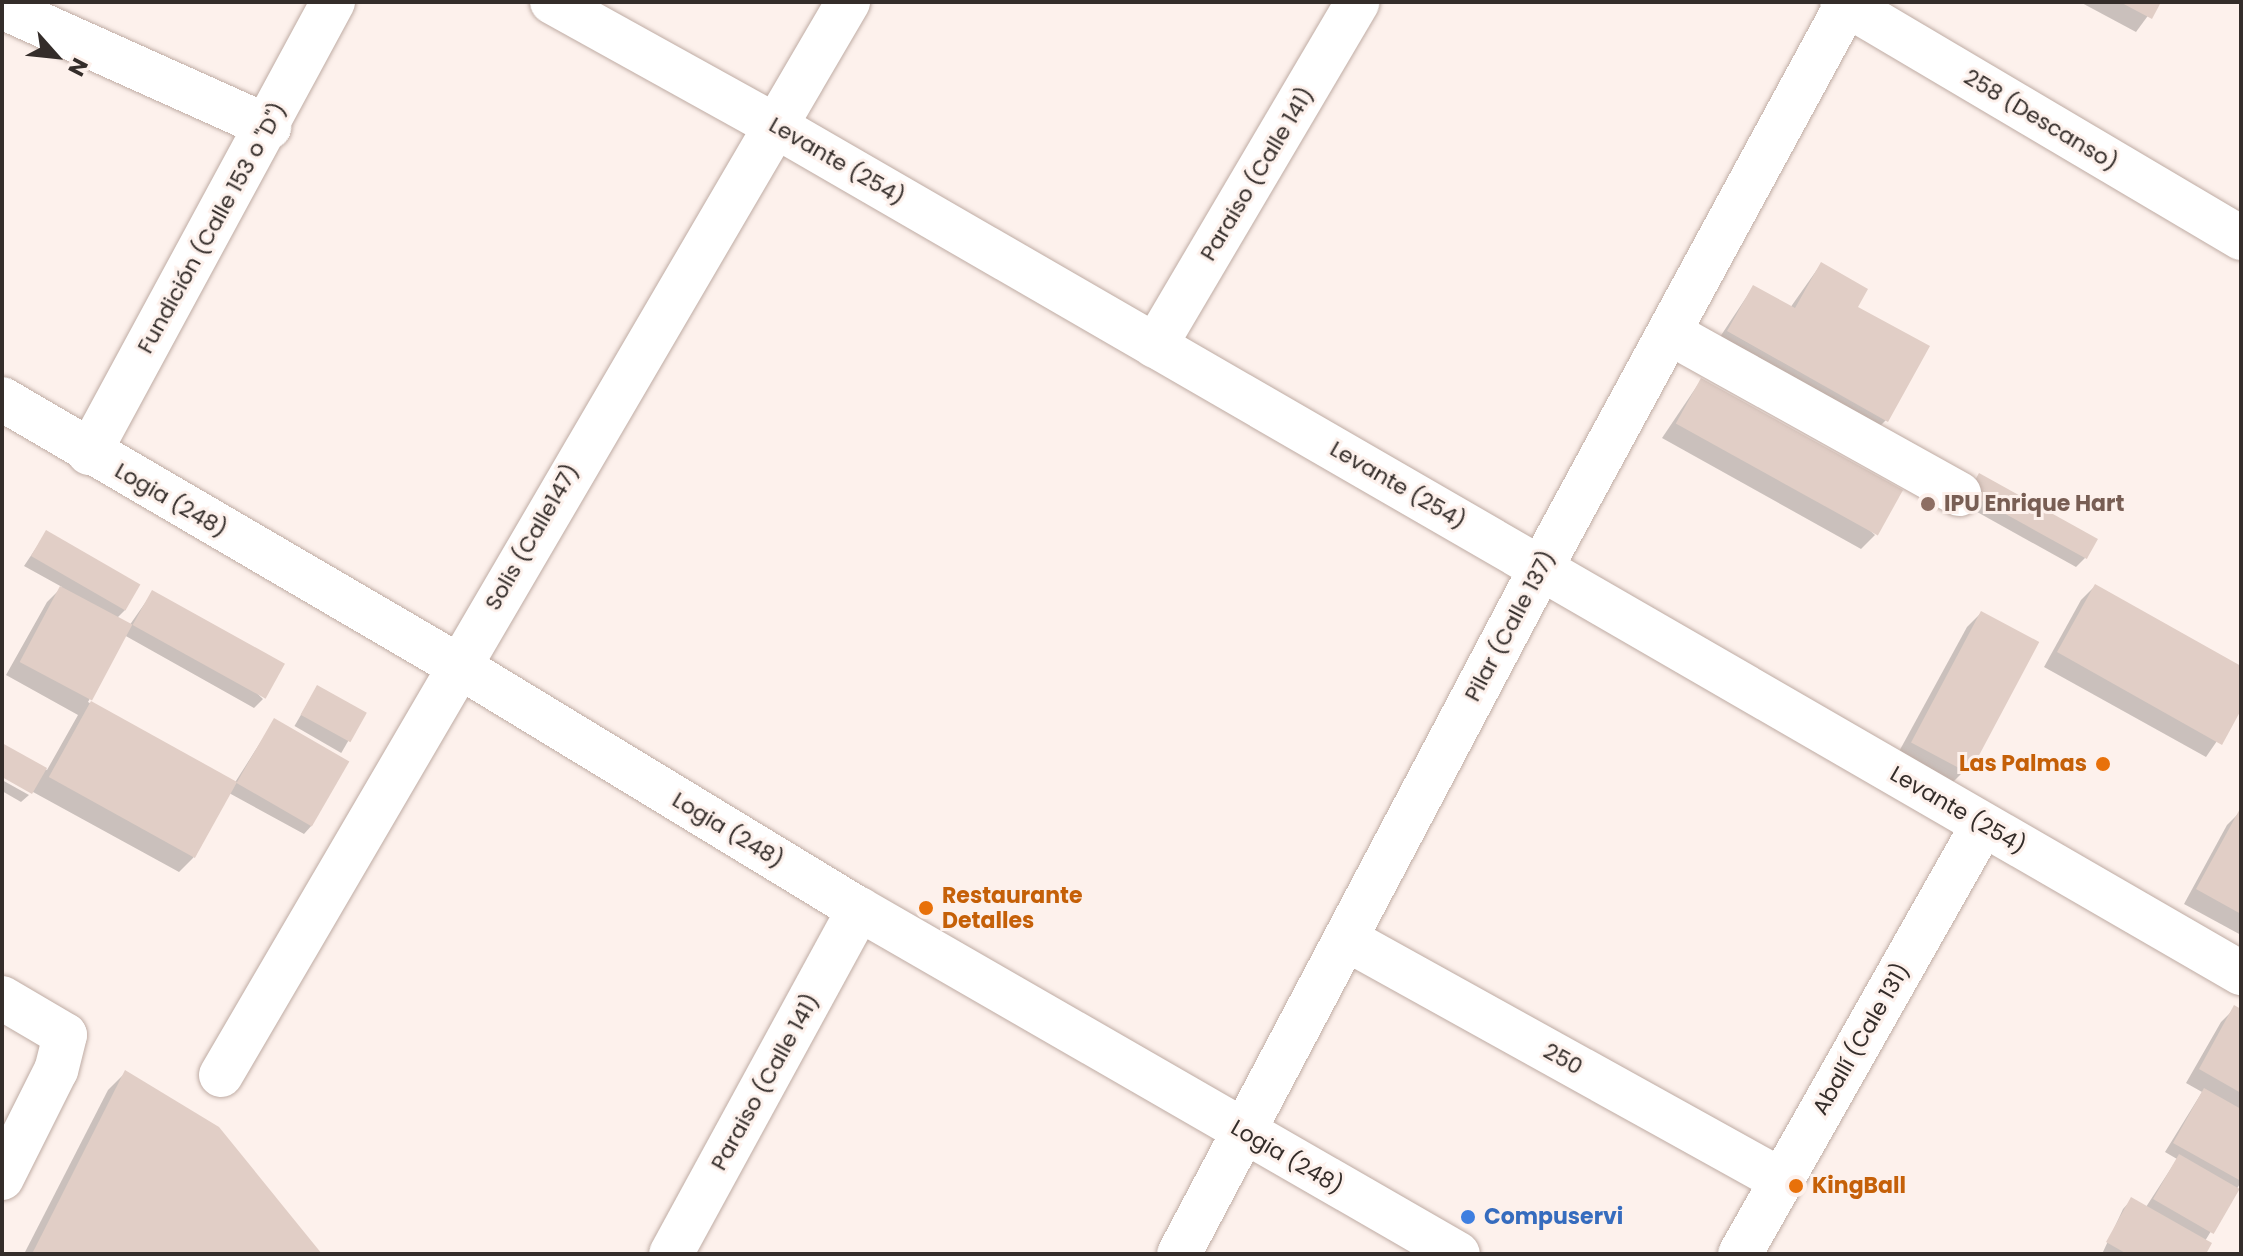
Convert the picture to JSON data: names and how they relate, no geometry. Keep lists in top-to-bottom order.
{
  "streets": {
    "street": [
      "258 (Descanso)",
      "Levante (254)",
      "Paraiso (Calle 141)",
      "Fundición (Calle 153 o \"D\")",
      "Logia (248)",
      "Solis (Calle147)",
      "Pilar (Calle 137)",
      "Aballí (Cale 131)",
      "250"
    ]
  },
  "crossings": [
    ["258 (Descanso)", "Pilar (Calle 137)"],
    ["Levante (254)", "Paraiso (Calle 141)"],
    ["Levante (254)", "Solis (Calle147)"],
    ["Levante (254)", "Pilar (Calle 137)"],
    ["Levante (254)", "Aballí (Cale 131)"],
    ["Paraiso (Calle 141)", "Logia (248)"],
    ["Fundición (Calle 153 o \"D\")", "Logia (248)"],
    ["Logia (248)", "Solis (Calle147)"],
    ["Logia (248)", "Pilar (Calle 137)"],
    ["Pilar (Calle 137)", "250"],
    ["Aballí (Cale 131)", "250"]
  ],
  "places": [
    "IPU Enrique Hart",
    "Las Palmas",
    "Restaurante Detalles",
    "KingBall",
    "Compuservi"
  ],
  "north": "bottom right"
}
